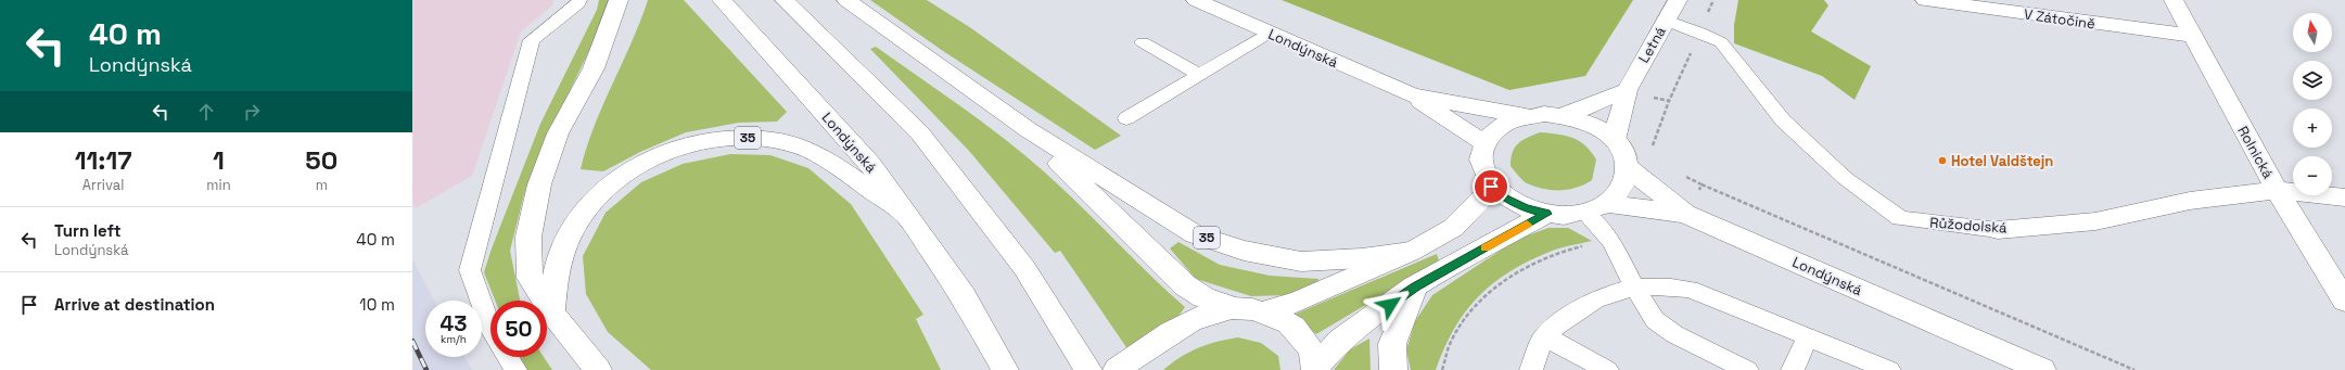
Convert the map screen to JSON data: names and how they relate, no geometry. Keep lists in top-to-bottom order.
{
  "streets": {
    "main road": [
      "V Zátočině",
      "Letná",
      "Londýnská",
      "35",
      "Rolnická",
      "Růžodolská"
    ]
  },
  "crossings": [
    ["V Zátočině", "Rolnická"],
    ["Letná", "Londýnská"],
    ["Letná", "Růžodolská"],
    ["Londýnská", "35"],
    ["Rolnická", "Růžodolská"]
  ],
  "places": ["Hotel Valdštejn"],
  "north": "top",
  "page": {
    "turn": ["40 m", "Londýnská"],
    "map_buttons": ["+", "−"],
    "eta": [
      "11:17",
      "Arrival",
      "1",
      "min",
      "50",
      "m"
    ],
    "list": [
      {
        "name": "Turn left",
        "note": "Londýnská",
        "value": "40 m"
      },
      {
        "name": "Arrive at destination",
        "value": "10 m"
      }
    ],
    "speed": "43 km/h",
    "limit": "50"
  }
}
